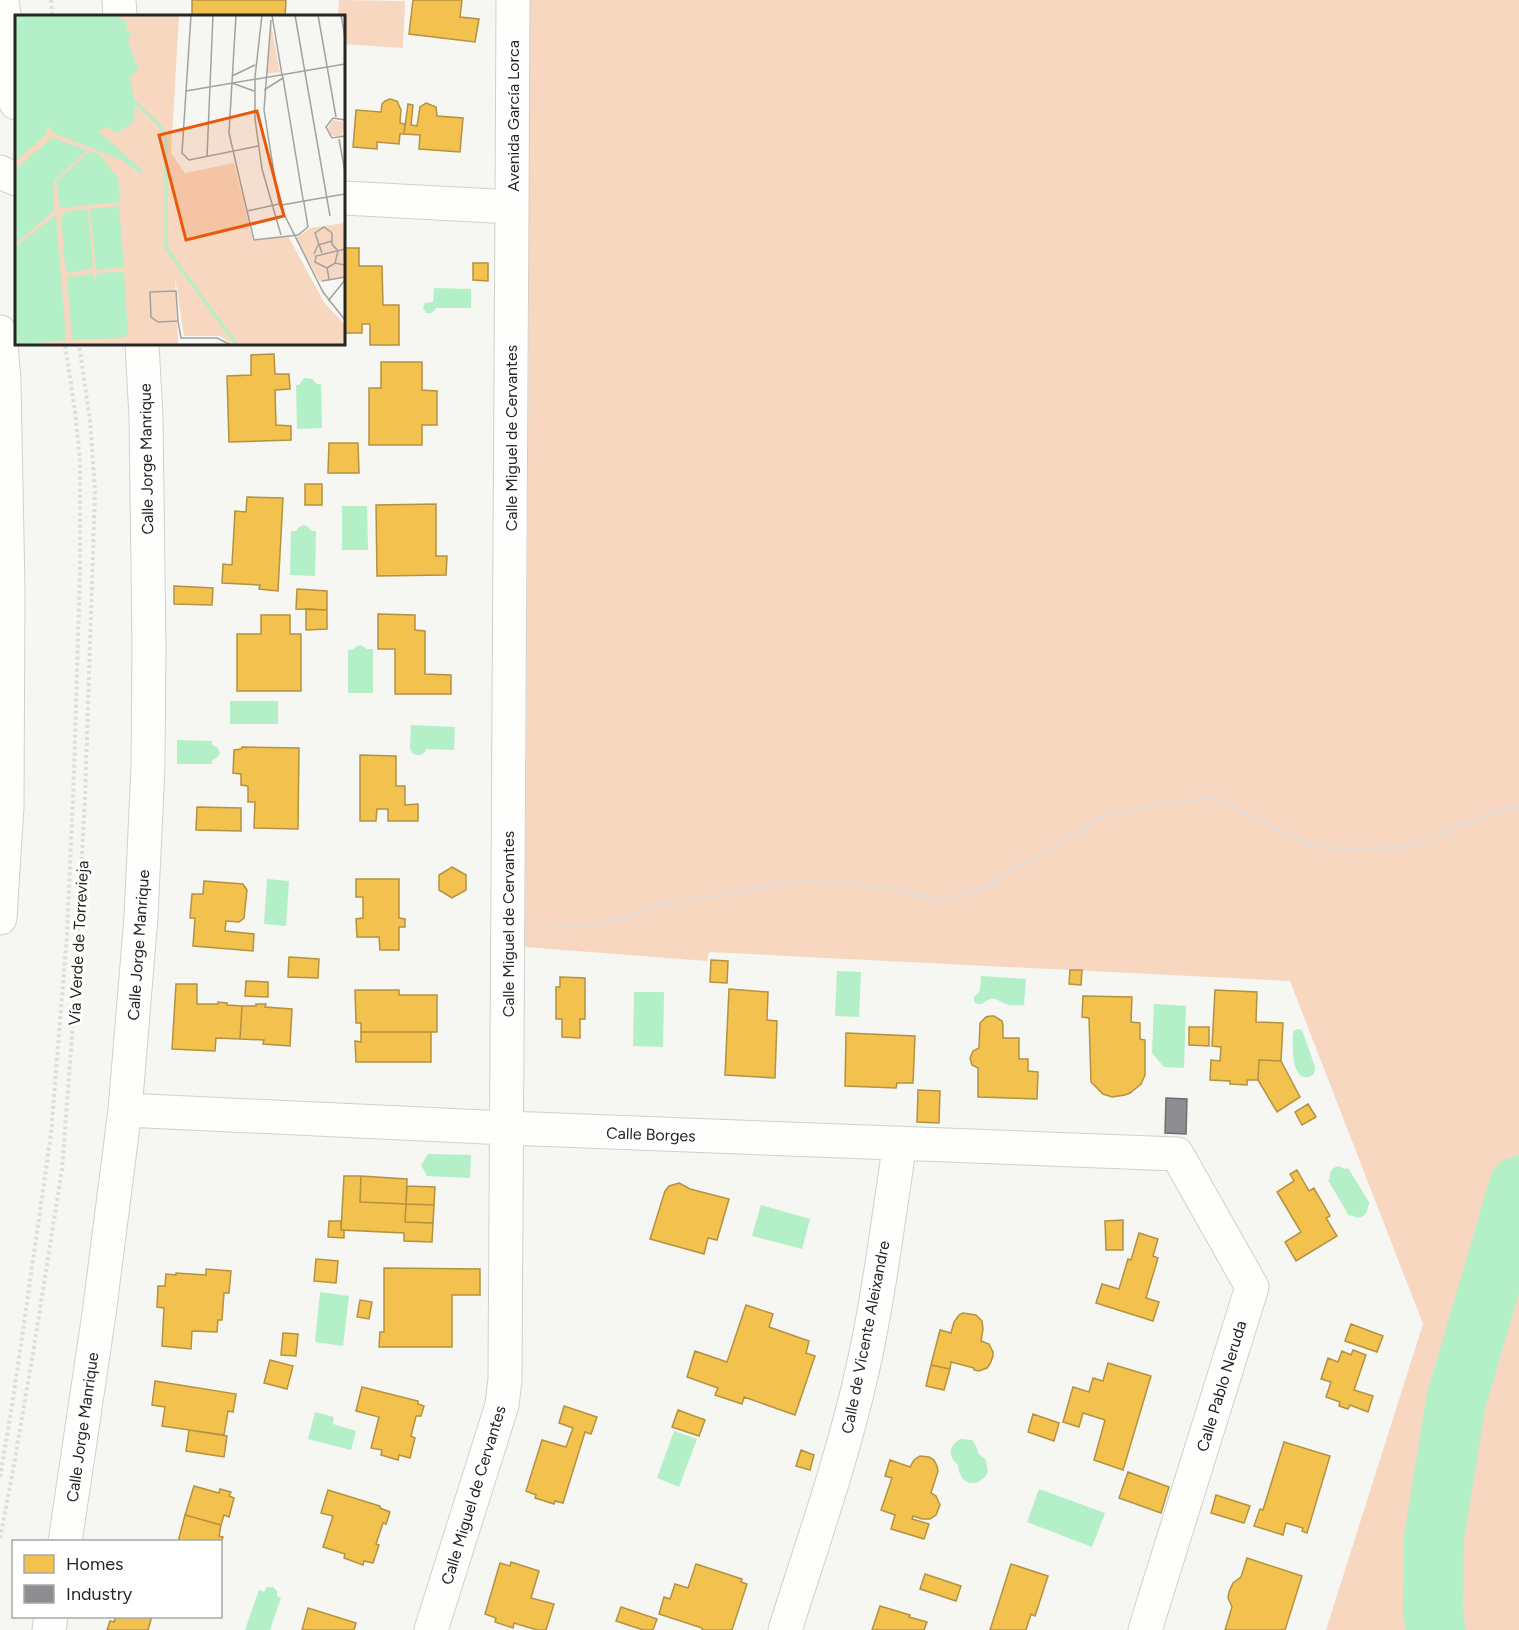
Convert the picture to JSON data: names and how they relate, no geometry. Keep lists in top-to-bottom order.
{
  "streets": {
    "street": [
      "Avenida García Lorca",
      "Calle Miguel de Cervantes",
      "Calle Jorge Manrique",
      "Calle Borges",
      "Calle de Vicente Aleixandre",
      "Calle Pablo Neruda"
    ],
    "path": ["Vía Verde de Torrevieja"]
  },
  "crossings": [
    ["Avenida García Lorca", "Calle Miguel de Cervantes"],
    ["Calle Miguel de Cervantes", "Calle Borges"],
    ["Calle Jorge Manrique", "Calle Borges"],
    ["Calle Borges", "Calle de Vicente Aleixandre"],
    ["Calle Borges", "Calle Pablo Neruda"]
  ],
  "legend": ["Homes", "Industry"]
}
